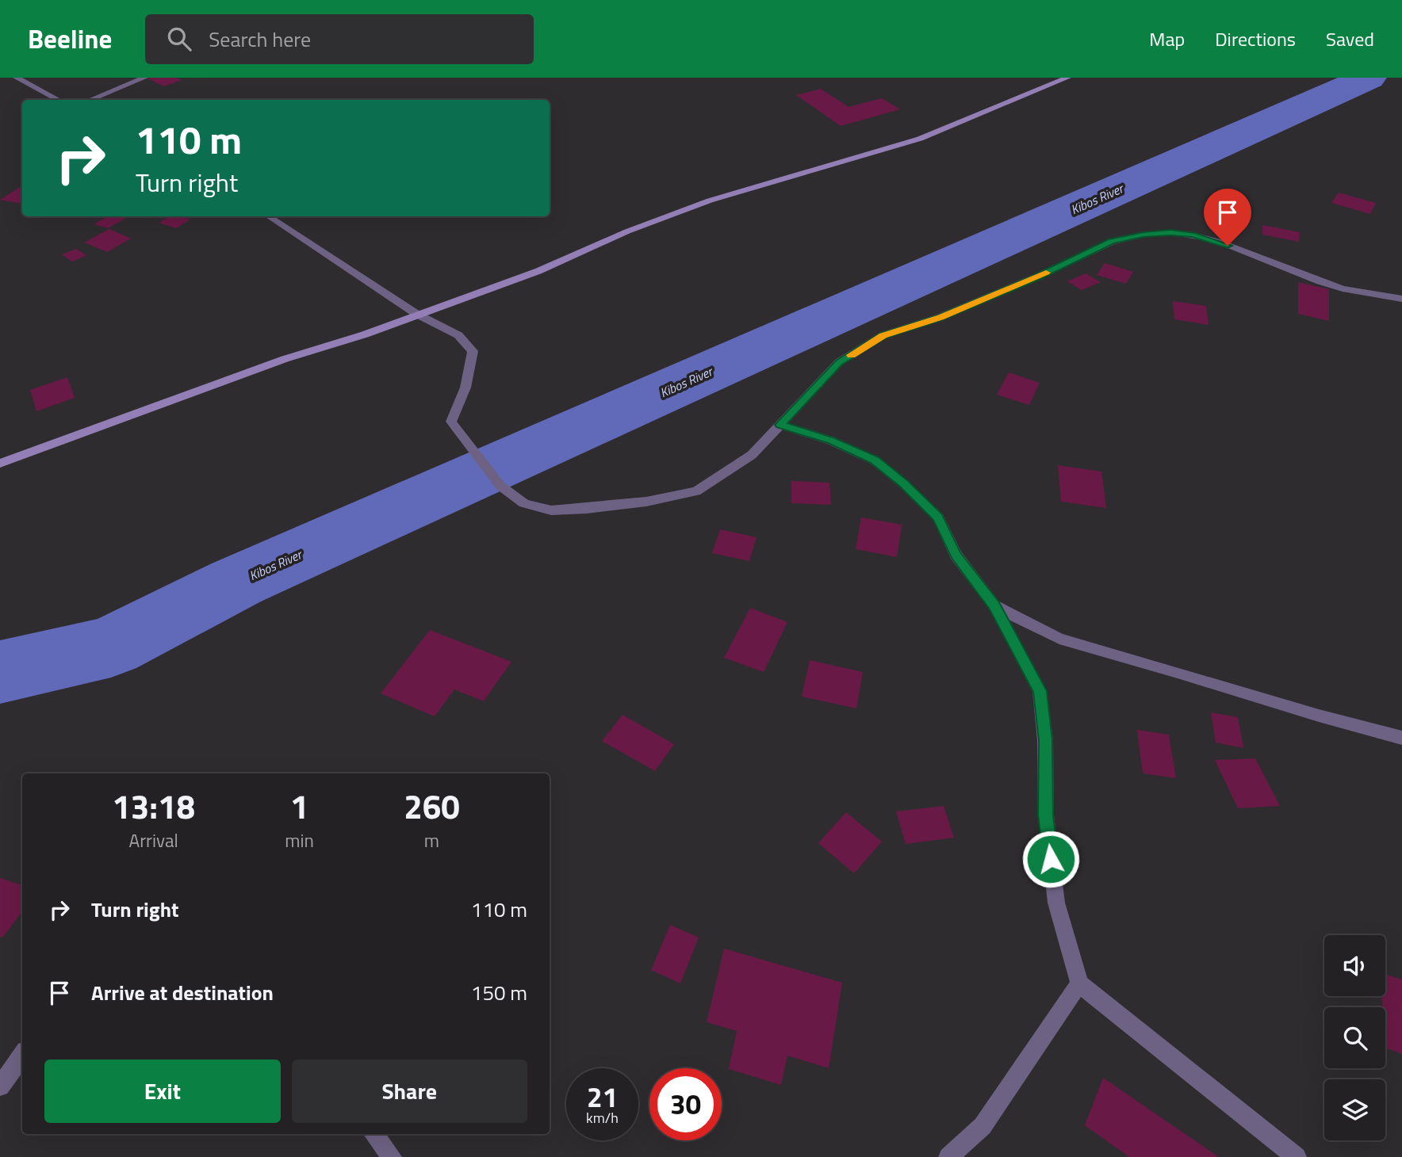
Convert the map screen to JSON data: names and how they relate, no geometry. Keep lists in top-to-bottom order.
{
  "water": ["Kibos River"],
  "page": {
    "header": "Beeline",
    "search": "Search here",
    "nav": ["Map", "Directions", "Saved"],
    "turn": ["110 m", "Turn right"],
    "eta": [
      "13:18",
      "Arrival",
      "1",
      "min",
      "260",
      "m"
    ],
    "list": [
      {
        "name": "Turn right",
        "value": "110 m"
      },
      {
        "name": "Arrive at destination",
        "value": "150 m"
      }
    ],
    "buttons": ["Exit", "Share"],
    "speed": "21 km/h",
    "limit": "30"
  }
}
